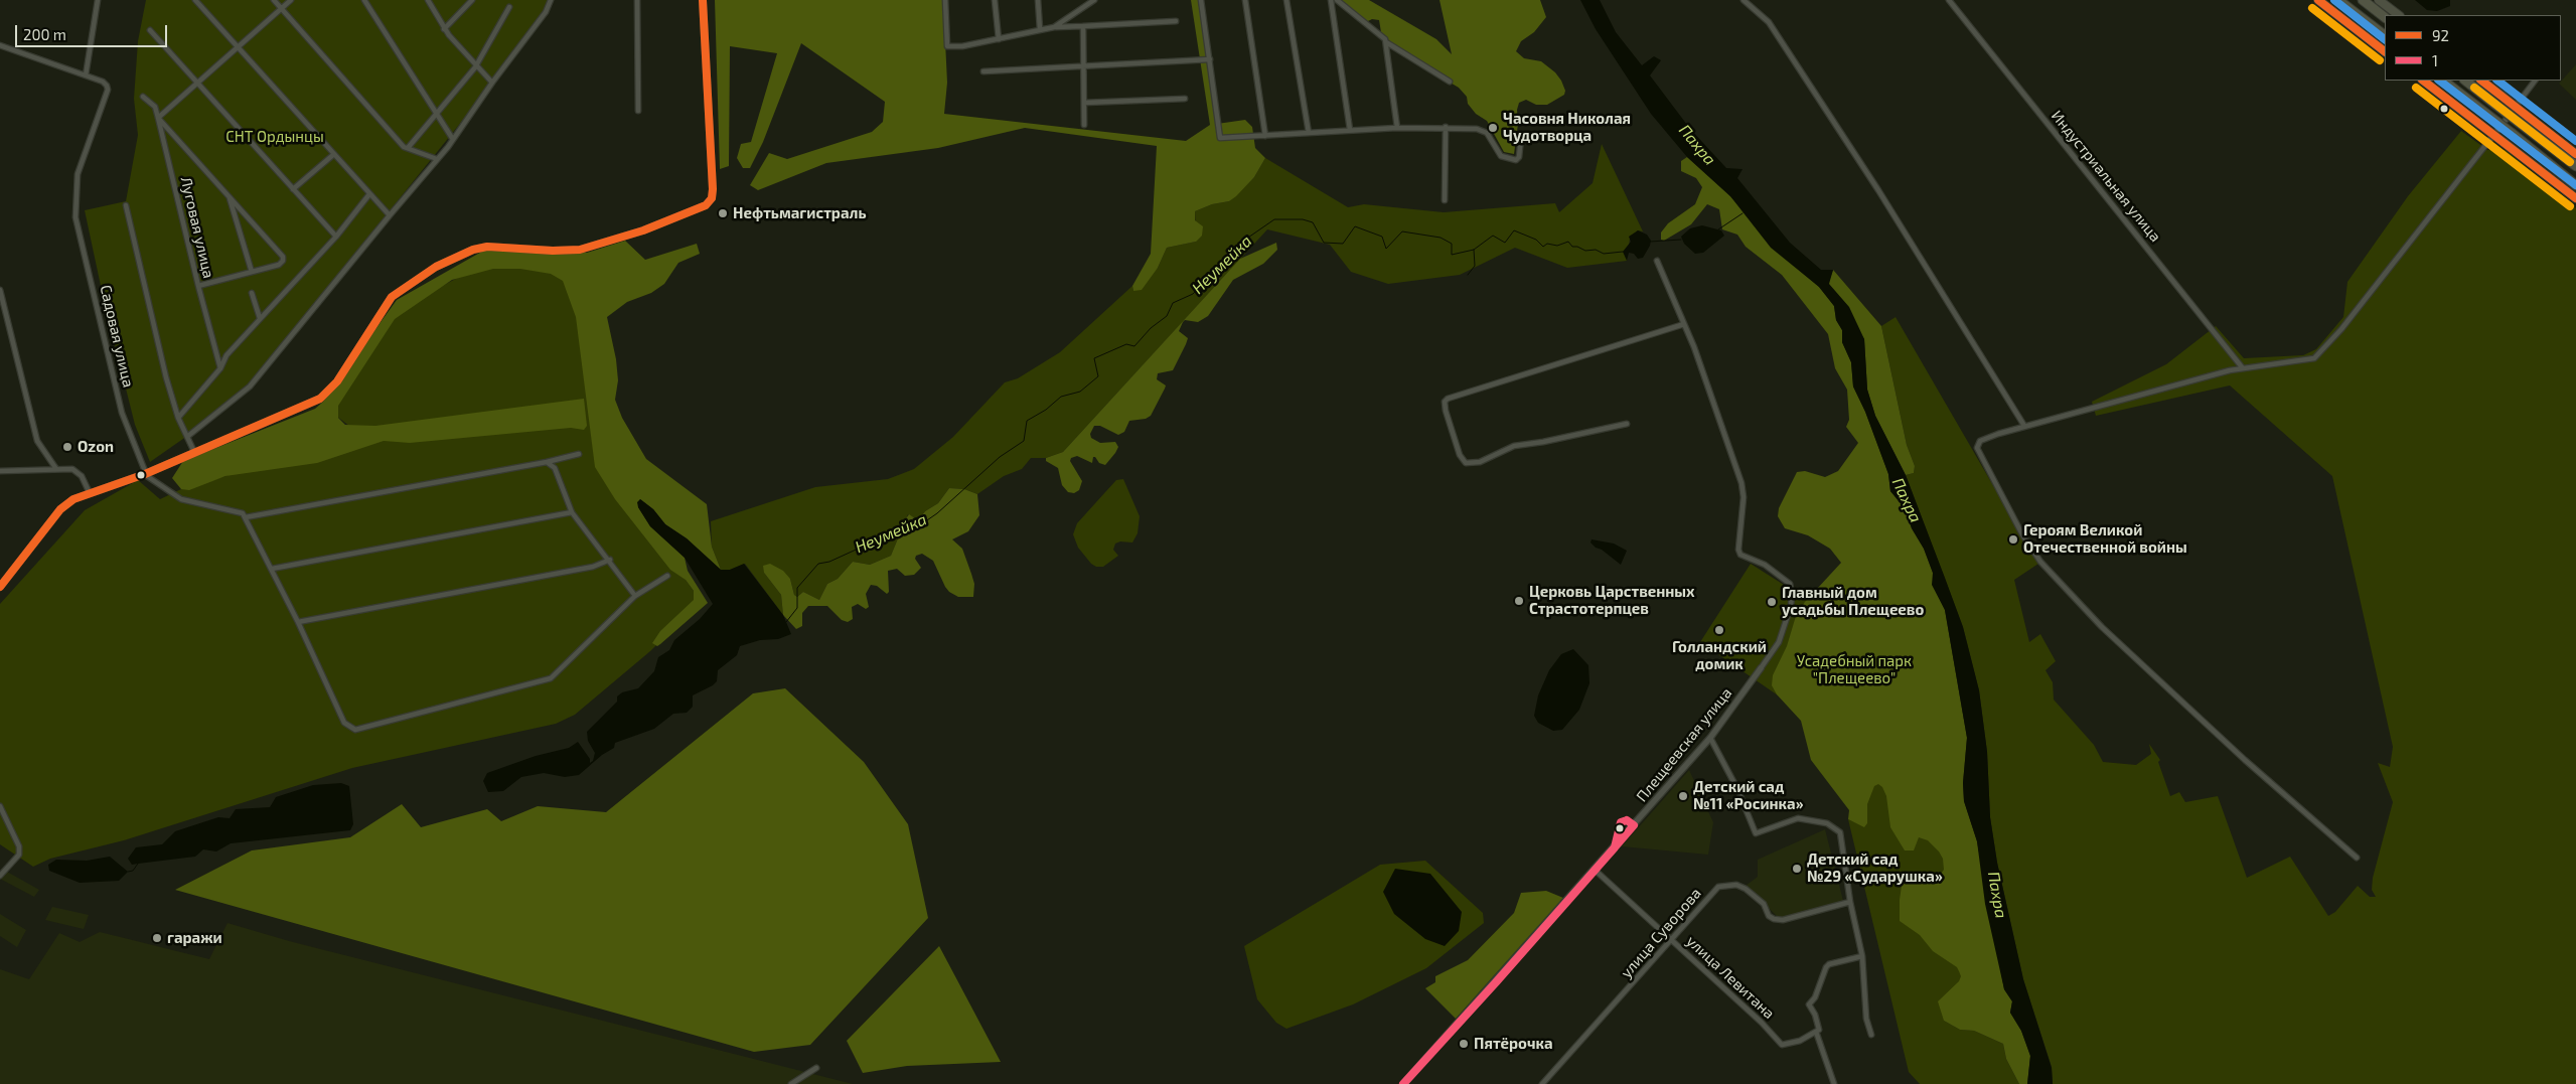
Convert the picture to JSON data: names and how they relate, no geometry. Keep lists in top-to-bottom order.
{
  "streets": {
    "street": [
      "Индустриальная улица",
      "Луговая улица",
      "Садовая улица",
      "Плещеевская улица",
      "улица Суворова",
      "улица Левитана"
    ]
  },
  "crossings": [
    ["Плещеевская улица", "улица Левитана"],
    ["улица Суворова", "улица Левитана"]
  ],
  "water": ["Пахра", "Неумейка"],
  "parks": ["СНТ Ордынцы", "Усадебный парк \"Плещеево\""],
  "places": [
    "Часовня Николая Чудотворца",
    "Нефтьмагистраль",
    "Ozon",
    "Героям Великой Отечественной войны",
    "Церковь Царственных Страстотерпцев",
    "Главный дом усадьбы Плещеево",
    "Голландский домик",
    "Детский сад №11 «Росинка»",
    "Детский сад №29 «Сударушка»",
    "гаражи",
    "Пятёрочка"
  ],
  "lines": ["transit line 92", "transit line 1"],
  "legend": ["92", "1"],
  "scale_bar": "200 m"
}
